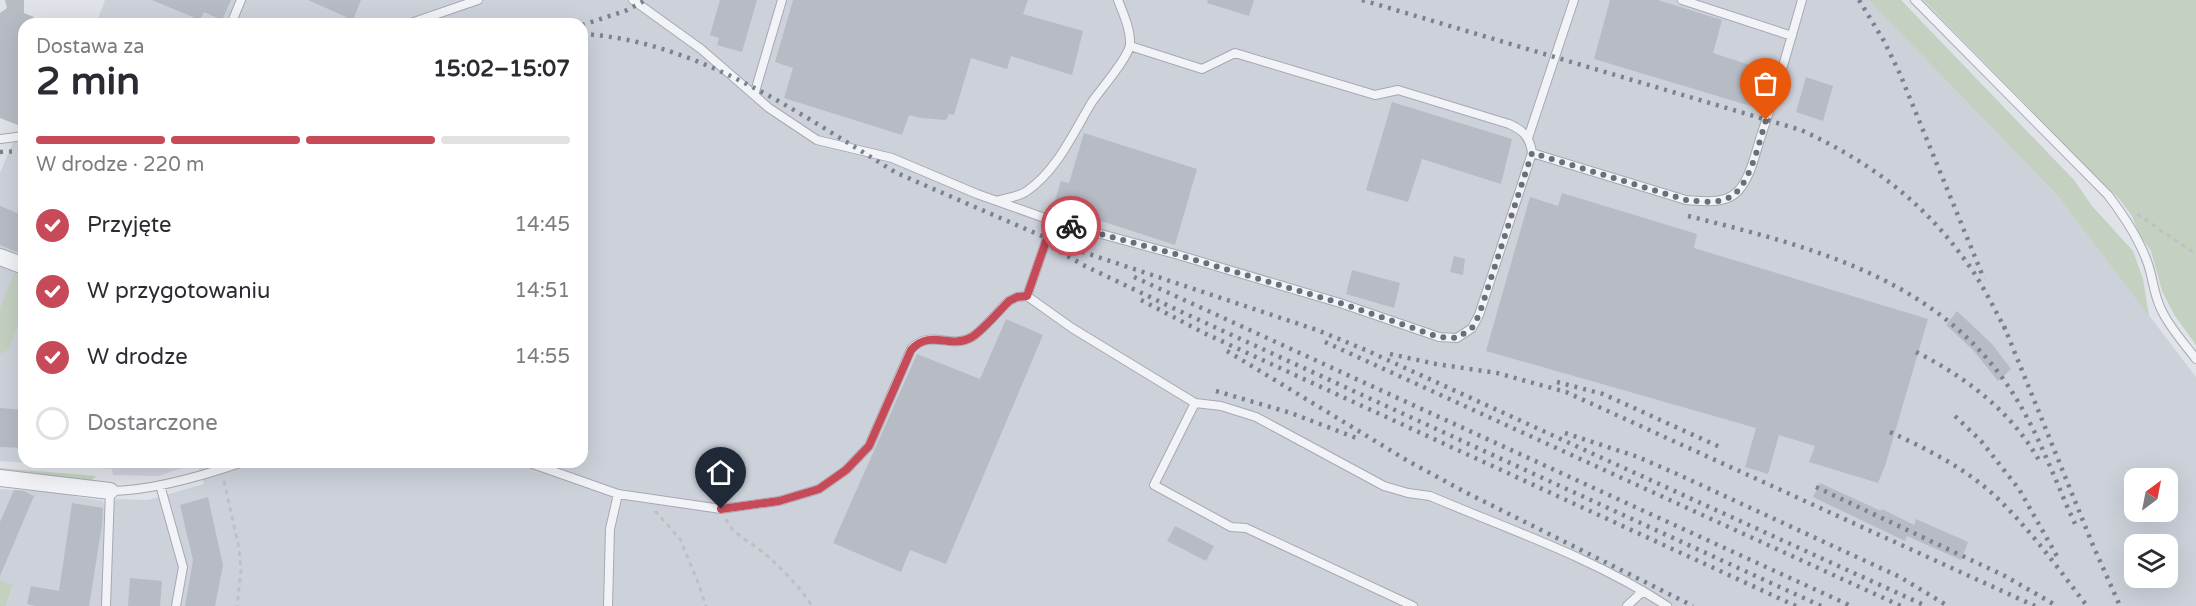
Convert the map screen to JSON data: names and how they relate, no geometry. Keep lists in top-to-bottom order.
{
  "north": "top right",
  "page": {
    "heading": ["2 min", "Dostawa za", "15:02–15:07"],
    "bar": "W drodze · 220 m",
    "list": [
      ["Przyjęte", "14:45"],
      ["W przygotowaniu", "14:51"],
      ["W drodze", "14:55"],
      "Dostarczone"
    ]
  }
}
